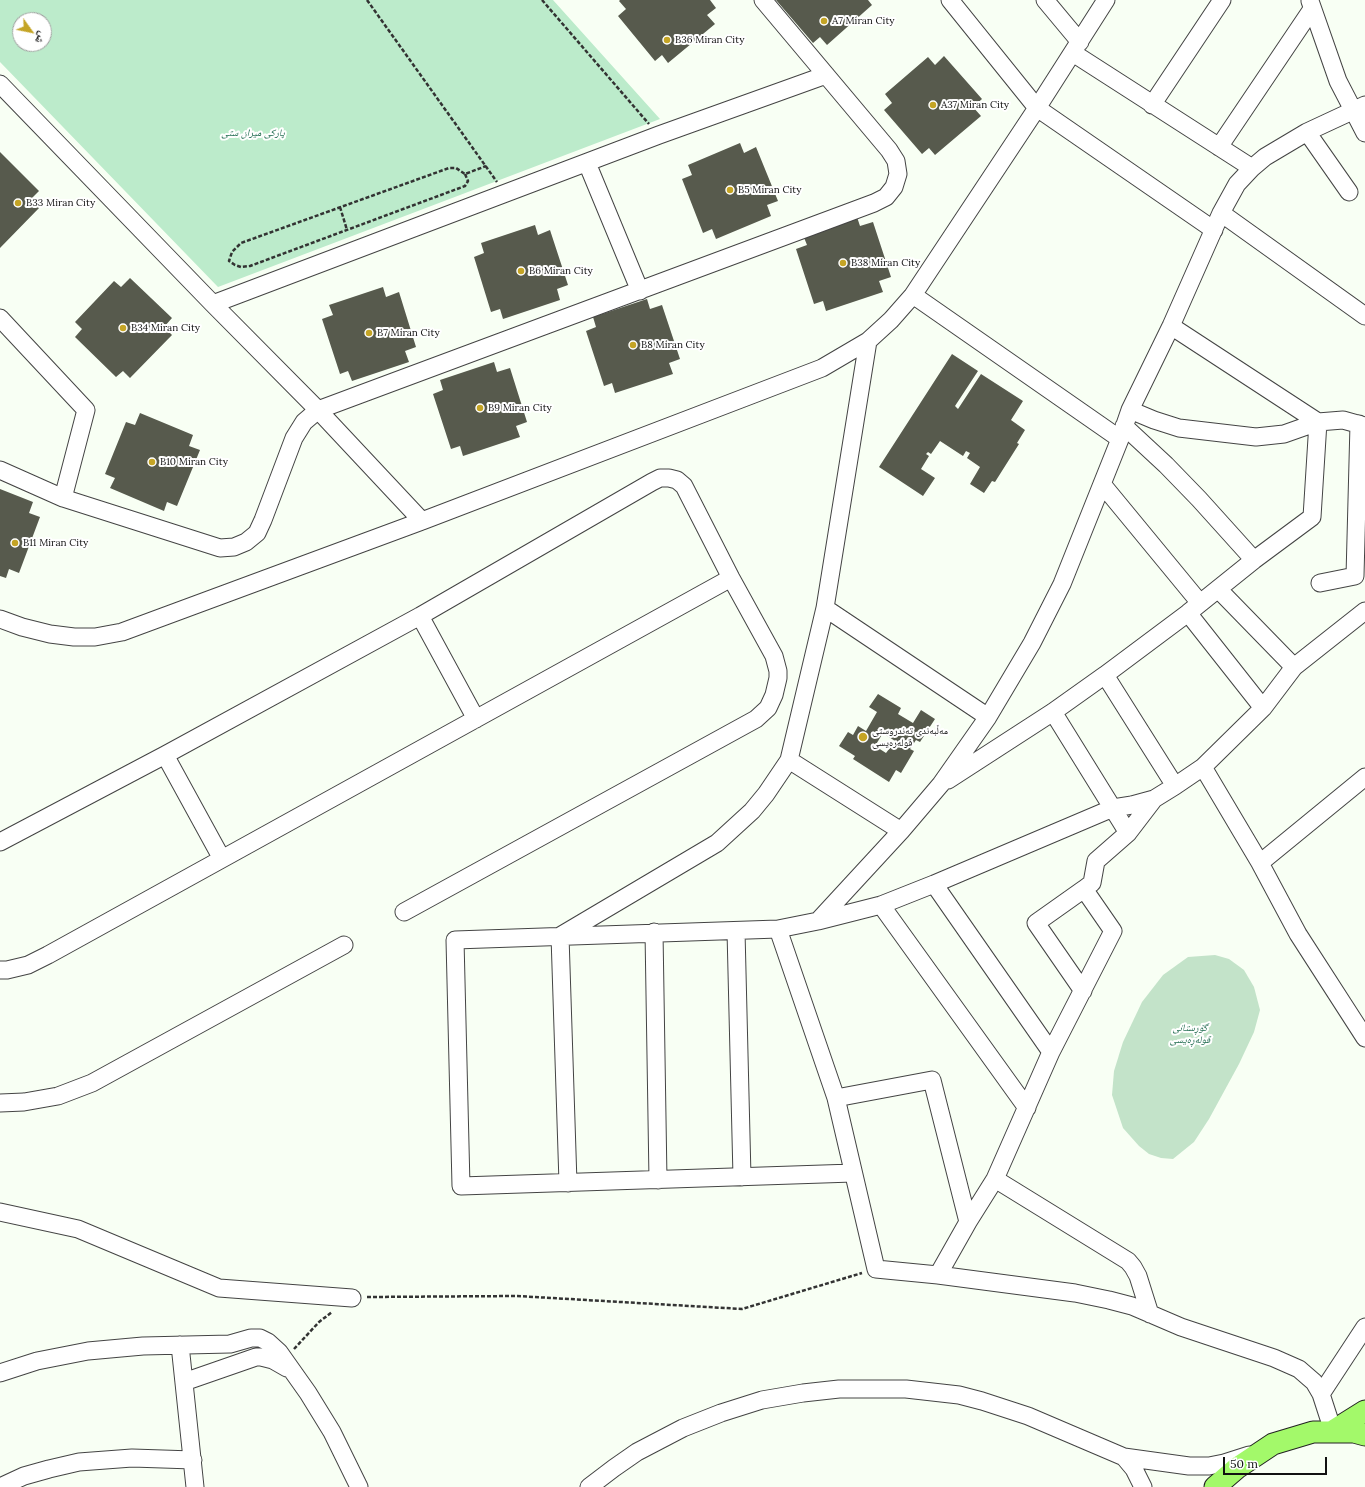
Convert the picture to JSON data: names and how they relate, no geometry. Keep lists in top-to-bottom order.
{
  "parks": ["پارکی میران ستی", "گۆڕستانی قولەڕەیسی"],
  "places": [
    "A7 Miran City",
    "B36 Miran City",
    "A37 Miran City",
    "B5 Miran City",
    "B33 Miran City",
    "B38 Miran City",
    "B6 Miran City",
    "B34 Miran City",
    "B7 Miran City",
    "B8 Miran City",
    "B9 Miran City",
    "B10 Miran City",
    "B11 Miran City",
    "مەڵبەندی تەندروستی قولەرەیسی"
  ],
  "scale_bar": "50 m",
  "north": "bottom right"
}
